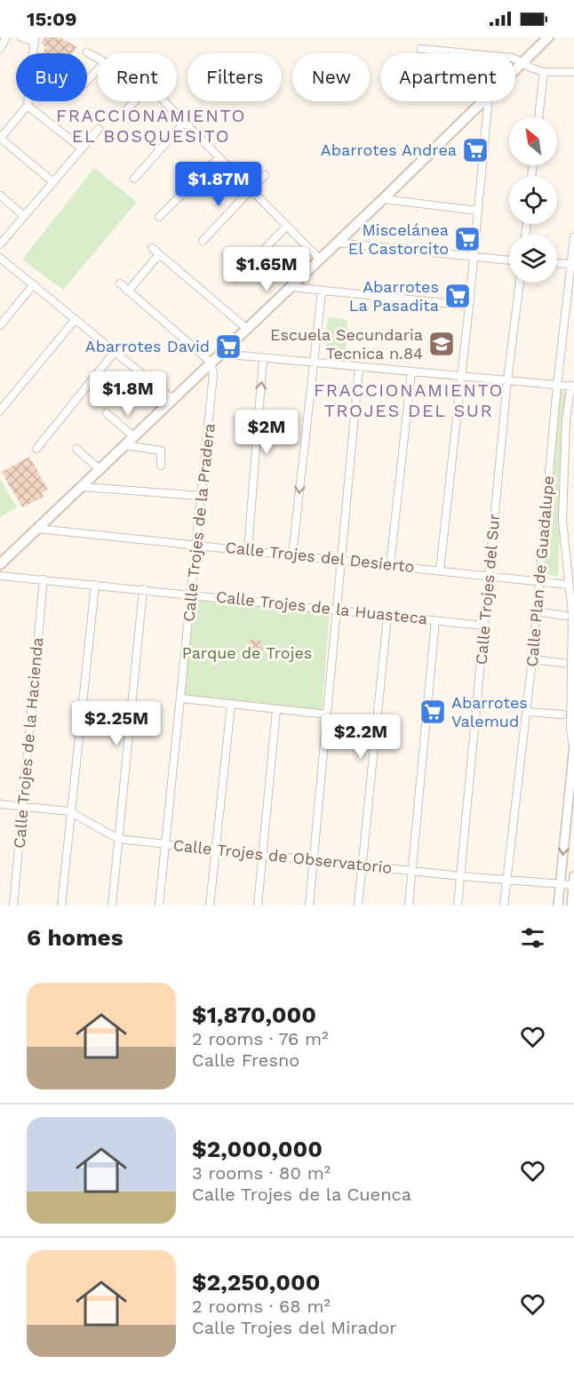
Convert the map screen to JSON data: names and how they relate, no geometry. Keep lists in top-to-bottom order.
{
  "streets": {
    "street": [
      "Calle Trojes de la Pradera",
      "Calle Trojes del Desierto",
      "Calle Plan de Guadalupe",
      "Calle Trojes del Sur",
      "Calle Trojes de la Huasteca",
      "Calle Trojes de la Hacienda",
      "Calle Trojes de Observatorio"
    ]
  },
  "crossings": [
    ["Calle Trojes de la Pradera", "Calle Trojes del Desierto"],
    ["Calle Trojes de la Pradera", "Calle Trojes de la Huasteca"],
    ["Calle Trojes de la Pradera", "Calle Trojes de Observatorio"],
    ["Calle Trojes del Desierto", "Calle Plan de Guadalupe"],
    ["Calle Trojes del Desierto", "Calle Trojes del Sur"],
    ["Calle Plan de Guadalupe", "Calle Trojes de Observatorio"],
    ["Calle Trojes del Sur", "Calle Trojes de la Huasteca"],
    ["Calle Trojes del Sur", "Calle Trojes de Observatorio"],
    ["Calle Trojes de la Huasteca", "Calle Trojes de la Hacienda"],
    ["Calle Trojes de la Hacienda", "Calle Trojes de Observatorio"]
  ],
  "districts": ["FRACCIONAMIENTO EL BOSQUESITO", "FRACCIONAMIENTO TROJES DEL SUR"],
  "parks": ["Parque de Trojes"],
  "places": {
    "supermarket": [
      "Abarrotes Andrea",
      "Miscelánea El Castorcito",
      "Abarrotes La Pasadita",
      "Abarrotes David",
      "Abarrotes Valemud"
    ],
    "school or university": ["Escuela Secundaria Tecnica n.84"]
  },
  "north": "top left",
  "page": {
    "status": "15:09",
    "chip": [
      "Buy",
      "Rent",
      "Filters",
      "New",
      "Apartment"
    ],
    "price": [
      "$1.87M",
      "$1.65M",
      "$1.8M",
      "$2M",
      "$2.25M",
      "$2.2M"
    ],
    "heading": "6 homes",
    "list": [
      {
        "name": "$1,870,000",
        "note": "2 rooms · 76 m² · Calle Fresno"
      },
      {
        "name": "$2,000,000",
        "note": "3 rooms · 80 m² · Calle Trojes de la Cuenca"
      },
      {
        "name": "$2,250,000",
        "note": "2 rooms · 68 m² · Calle Trojes del Mirador"
      }
    ]
  }
}
